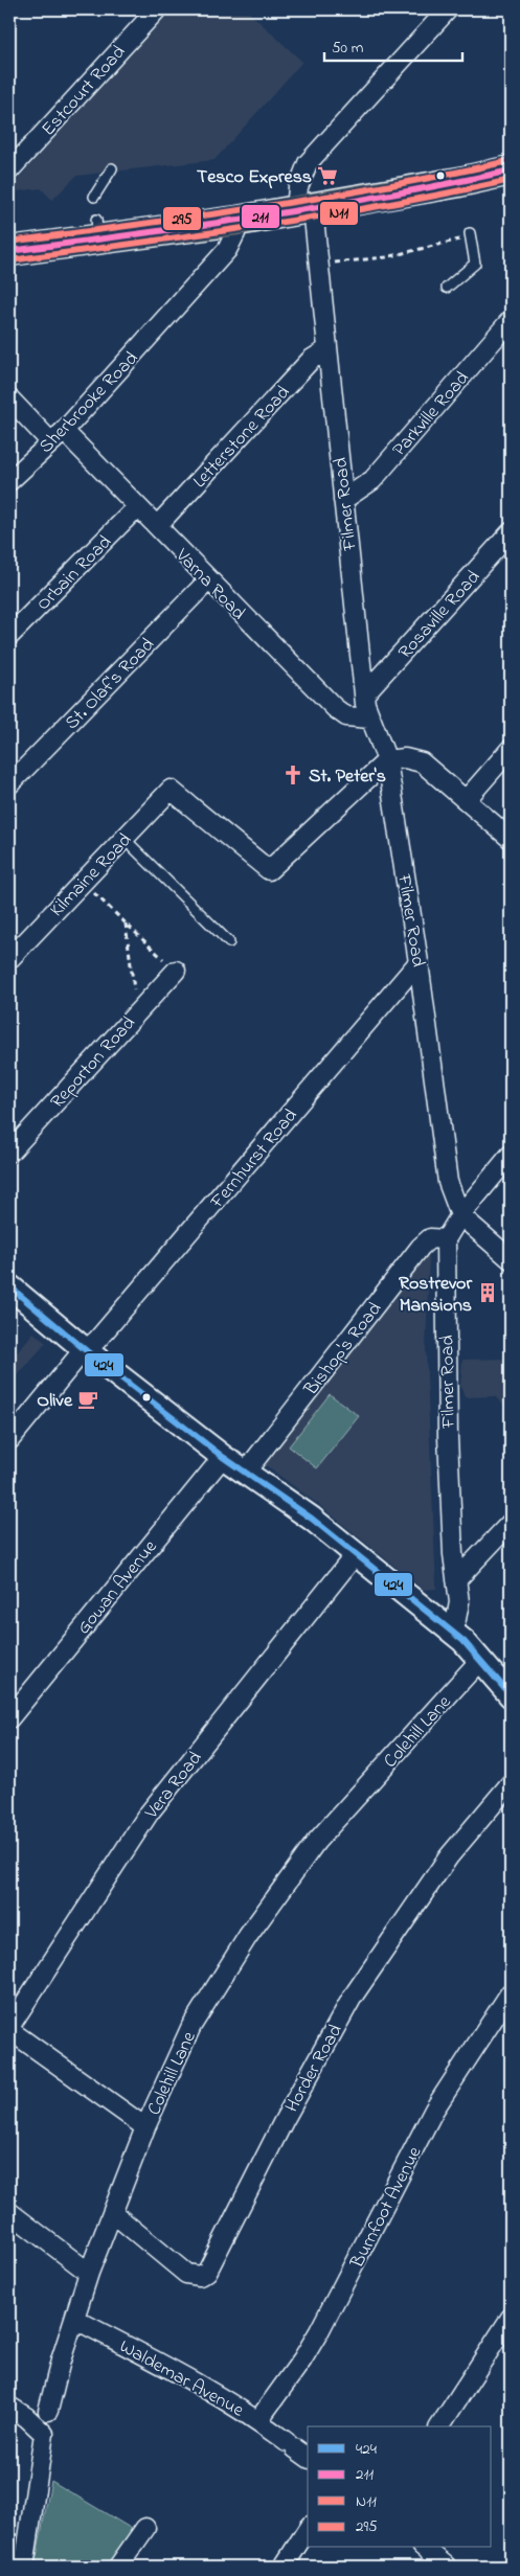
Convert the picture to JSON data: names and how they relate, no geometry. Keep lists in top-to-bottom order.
{
  "streets": {
    "street": [
      "Estcourt Road",
      "Sherbrooke Road",
      "Parkville Road",
      "Letterstone Road",
      "Filmer Road",
      "Orbain Road",
      "Varna Road",
      "Rosaville Road",
      "St. Olaf's Road",
      "Kilmaine Road",
      "Reporton Road",
      "Fernhurst Road",
      "Bishop's Road",
      "Gowan Avenue",
      "Colehill Lane",
      "Vera Road",
      "Horder Road",
      "Burnfoot Avenue",
      "Waldemar Avenue"
    ]
  },
  "crossings": [
    ["Sherbrooke Road", "Varna Road"],
    ["Parkville Road", "Filmer Road"],
    ["Letterstone Road", "Filmer Road"],
    ["Letterstone Road", "Varna Road"],
    ["Filmer Road", "Varna Road"],
    ["Filmer Road", "Rosaville Road"],
    ["Filmer Road", "Kilmaine Road"],
    ["Filmer Road", "Fernhurst Road"],
    ["Filmer Road", "Bishop's Road"],
    ["Orbain Road", "Varna Road"],
    ["Varna Road", "St. Olaf's Road"],
    ["Colehill Lane", "Vera Road"],
    ["Colehill Lane", "Horder Road"],
    ["Colehill Lane", "Waldemar Avenue"],
    ["Burnfoot Avenue", "Waldemar Avenue"]
  ],
  "places": {
    "supermarket": ["Tesco Express"],
    "church": ["St. Peter's"],
    "building": ["Rostrevor Mansions"],
    "cafe": ["Olive"]
  },
  "lines": [
    "transit line 295",
    "transit line 211",
    "transit line N11",
    "transit line 424"
  ],
  "legend": [
    "424",
    "211",
    "N11",
    "295"
  ],
  "scale_bar": "50 m"
}
